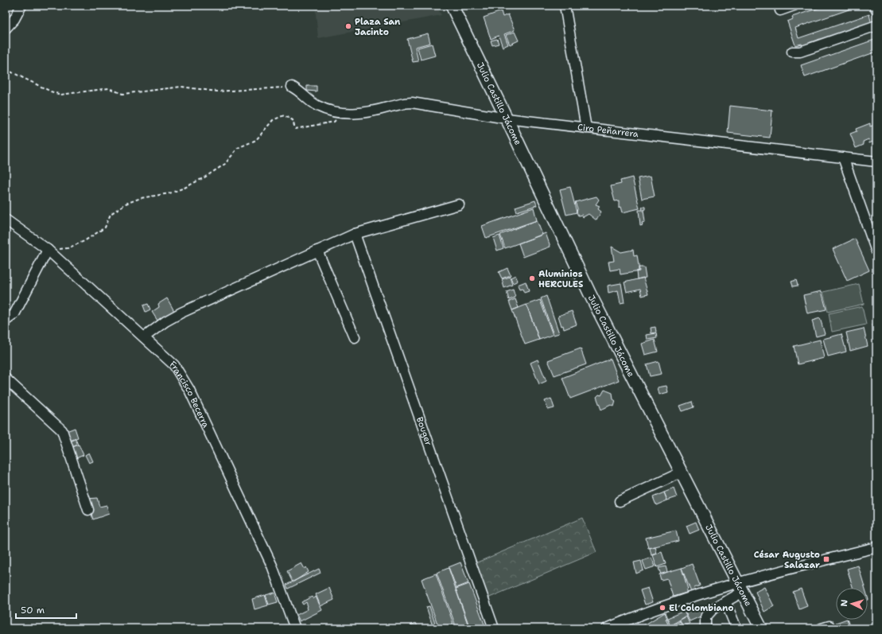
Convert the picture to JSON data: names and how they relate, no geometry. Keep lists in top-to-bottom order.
{
  "streets": {
    "main road": ["Julio Castillo Jácome"],
    "street": ["Ciro Peñarrera", "Francisco Becerra", "Bouger"]
  },
  "crossings": [
    ["Julio Castillo Jácome", "Ciro Peñarrera"]
  ],
  "places": {
    "other": ["Plaza San Jacinto", "Aluminios HERCULES", "El Colombiano"],
    "transit": ["César Augusto Salazar"]
  },
  "scale_bar": "50 m",
  "north": "left"
}
